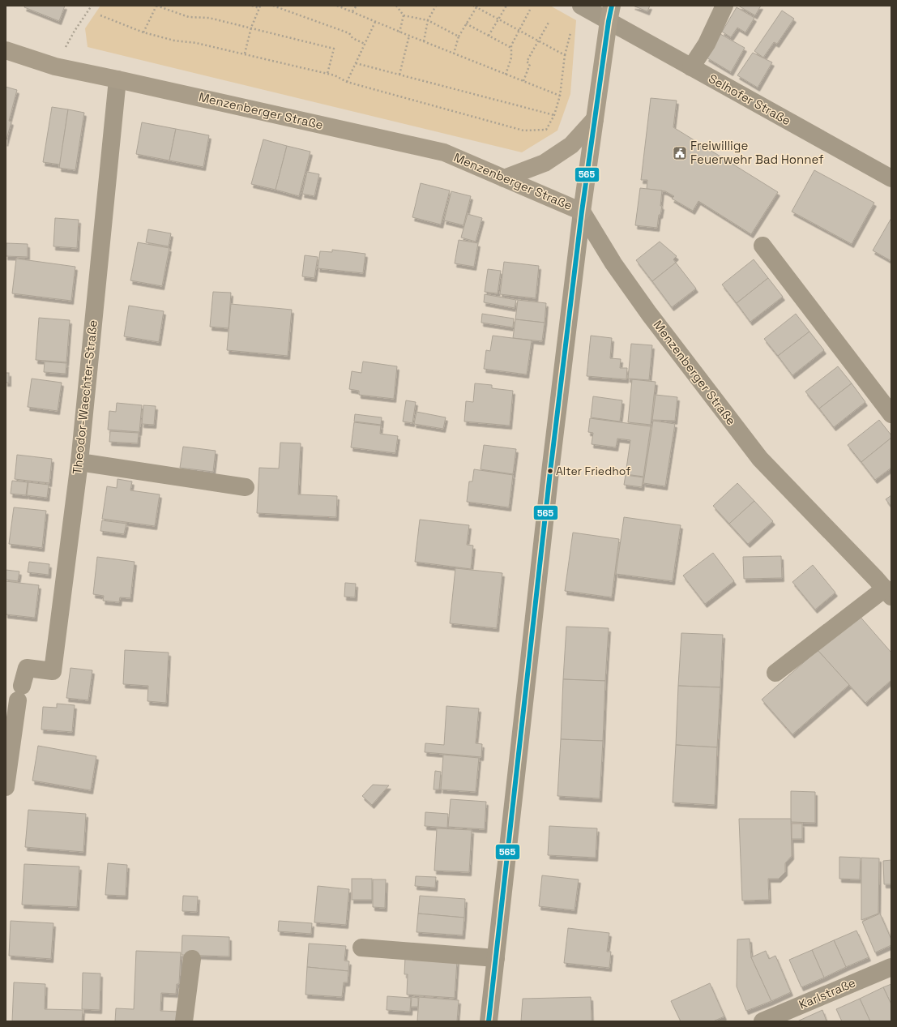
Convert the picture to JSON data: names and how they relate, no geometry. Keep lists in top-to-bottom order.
{
  "streets": {
    "main road": ["Menzenberger Straße"],
    "street": ["Selhofer Straße", "Theodor-Waechter-Straße", "Karlstraße"]
  },
  "crossings": [
    ["Menzenberger Straße", "Theodor-Waechter-Straße"]
  ],
  "places": {
    "public building": ["Freiwillige Feuerwehr Bad Honnef"],
    "other": ["Alter Friedhof"]
  },
  "lines": ["transit line 565"]
}
